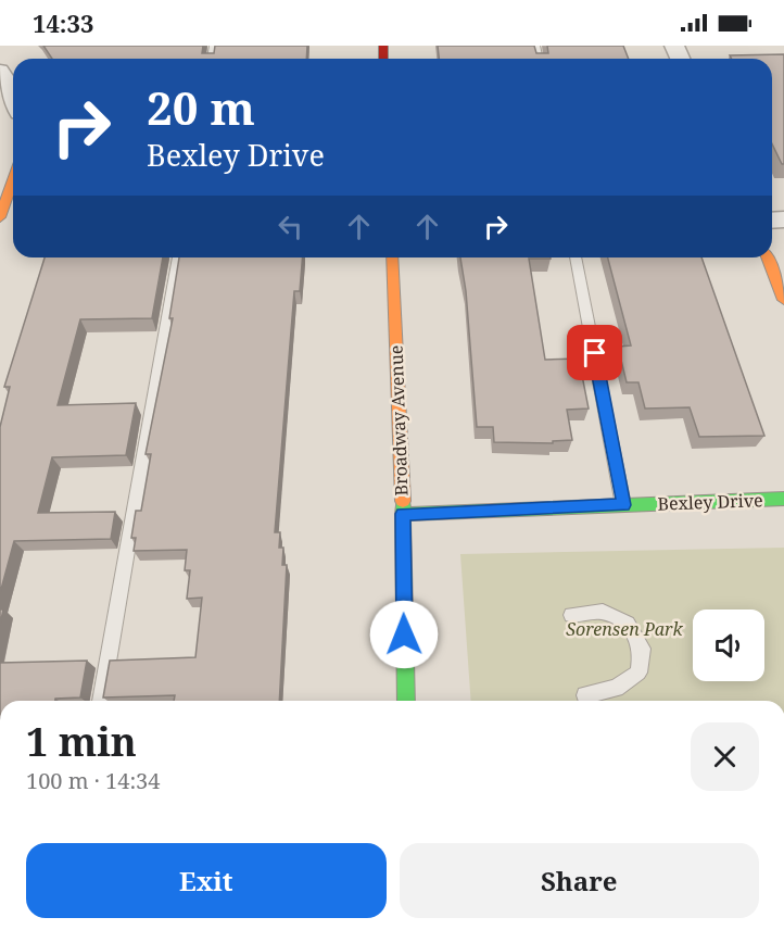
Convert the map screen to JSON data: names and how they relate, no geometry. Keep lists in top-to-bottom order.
{
  "streets": {
    "street": ["Broadway Avenue", "Bexley Drive"]
  },
  "crossings": [
    ["Broadway Avenue", "Bexley Drive"]
  ],
  "parks": ["Sorensen Park"],
  "page": {
    "status": "14:33",
    "turn": ["20 m", "Bexley Drive"],
    "heading": ["1 min", "100 m · 14:34"],
    "buttons": ["Exit", "Share"]
  }
}
